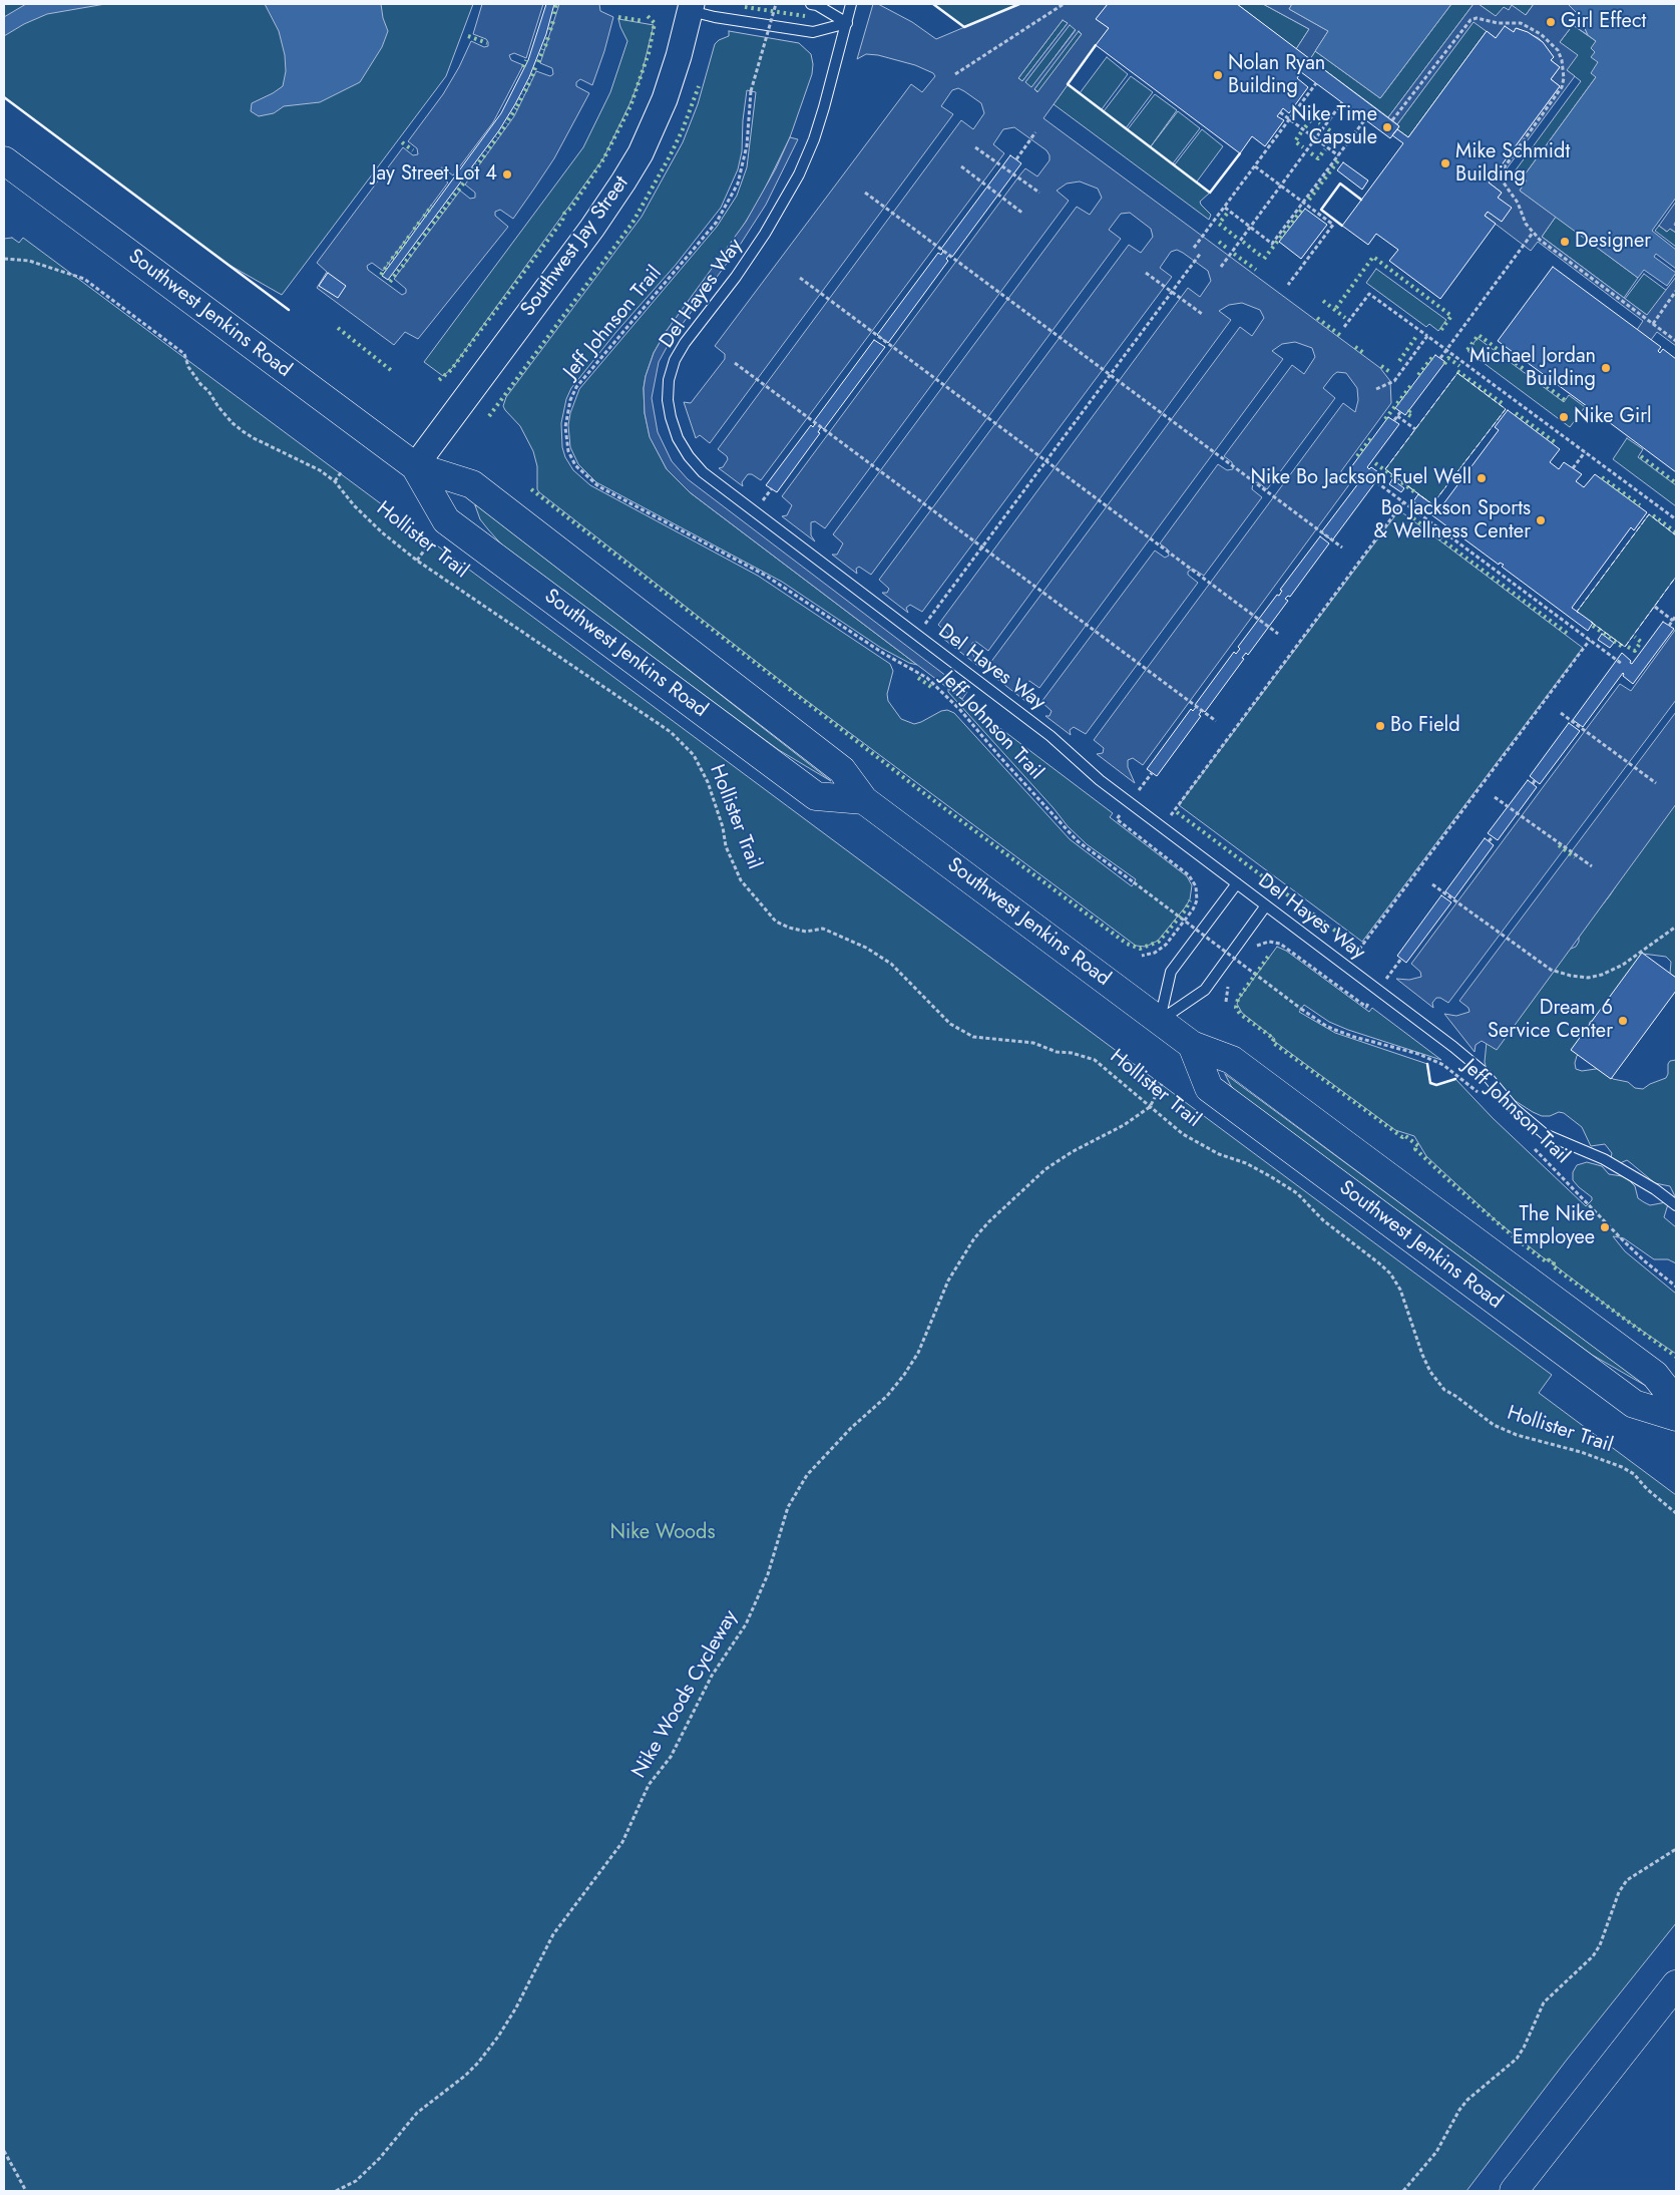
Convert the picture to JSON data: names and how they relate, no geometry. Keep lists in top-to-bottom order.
{
  "streets": {
    "main road": ["Southwest Jenkins Road"],
    "street": ["Southwest Jay Street"],
    "lane": ["Del Hayes Way"],
    "path": ["Jeff Johnson Trail", "Hollister Trail", "Nike Woods Cycleway"]
  },
  "crossings": [
    ["Southwest Jay Street", "Southwest Jenkins Road"],
    ["Hollister Trail", "Nike Woods Cycleway"]
  ],
  "parks": ["Nike Woods"],
  "places": [
    "Girl Effect",
    "Nolan Ryan Building",
    "Nike Time Capsule",
    "Mike Schmidt Building",
    "Jay Street Lot 4",
    "Designer",
    "Michael Jordan Building",
    "Nike Girl",
    "Nike Bo Jackson Fuel Well",
    "Bo Jackson Sports & Wellness Center",
    "Bo Field",
    "Dream 6 Service Center",
    "The Nike Employee"
  ]
}
